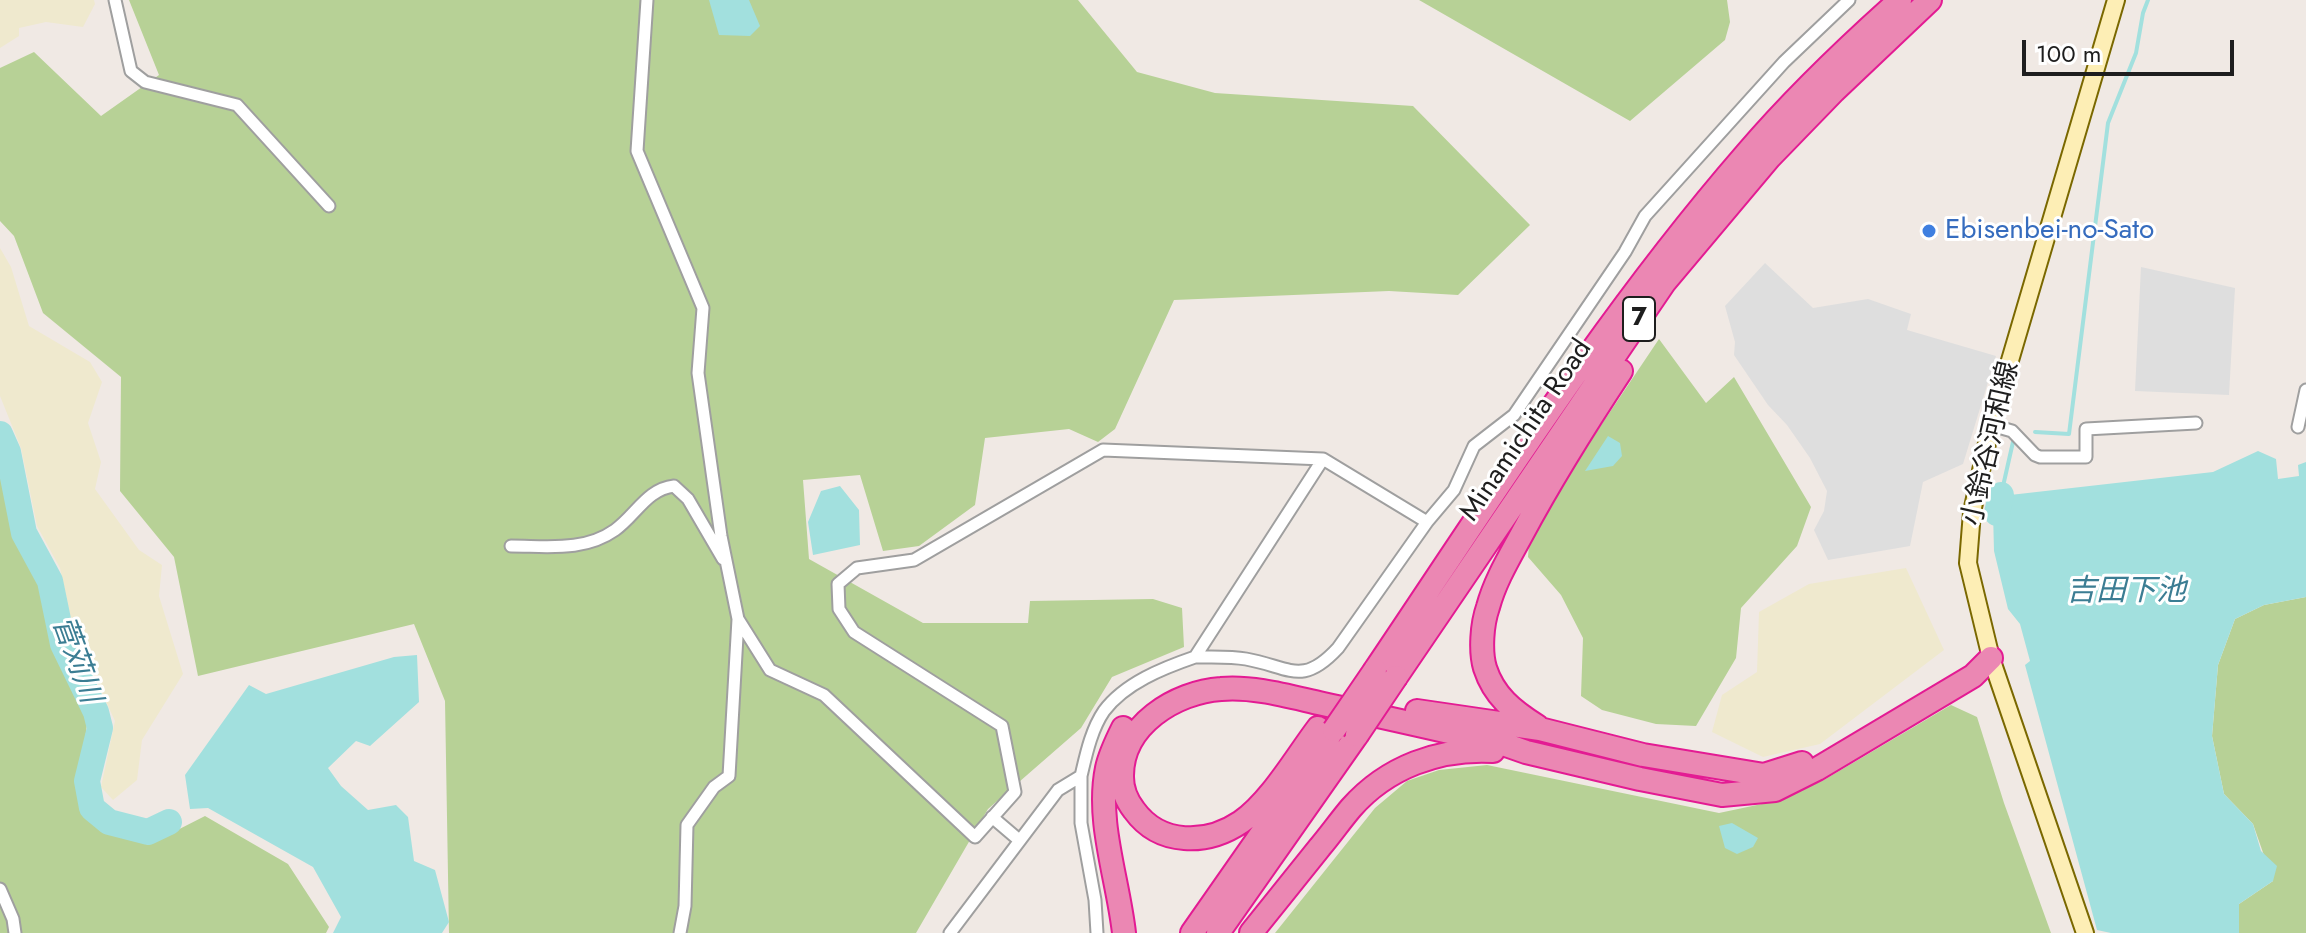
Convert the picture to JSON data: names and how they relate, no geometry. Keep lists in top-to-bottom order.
{
  "streets": {
    "highway": ["7", "Minamichita Road"],
    "main road": ["小鈴谷河和線"]
  },
  "water": ["吉田下池", "菅苅川"],
  "places": ["Ebisenbei-no-Sato"],
  "scale_bar": "100 m"
}
